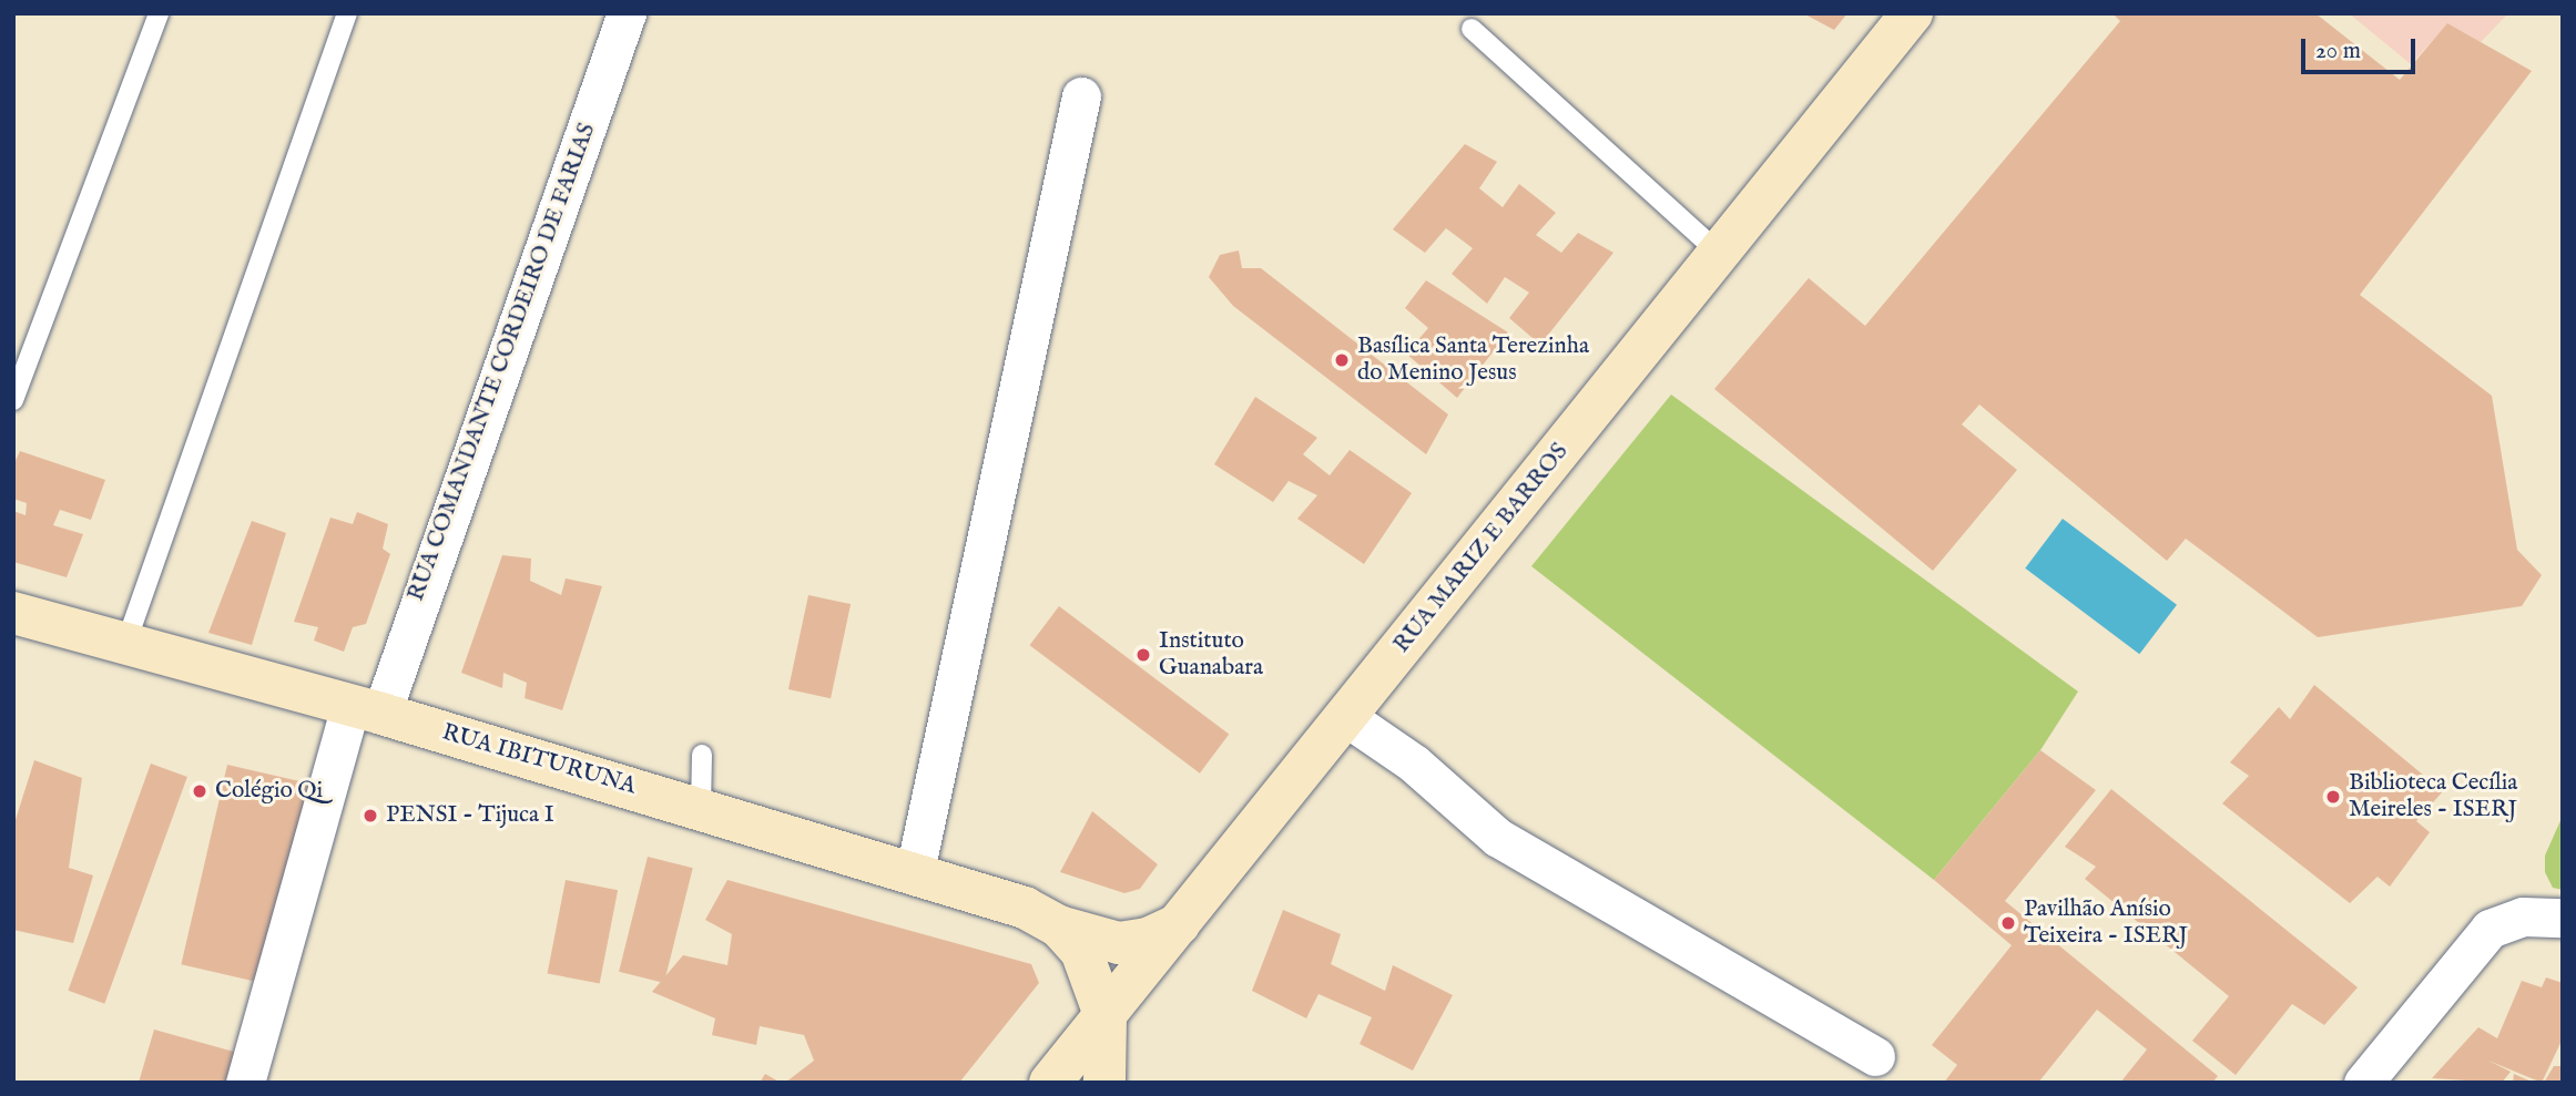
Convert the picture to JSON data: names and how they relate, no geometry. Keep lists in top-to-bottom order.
{
  "streets": {
    "street": ["RUA COMANDANTE CORDEIRO DE FARIAS", "RUA MARIZ E BARROS", "RUA IBITURUNA"]
  },
  "crossings": [
    ["RUA COMANDANTE CORDEIRO DE FARIAS", "RUA IBITURUNA"],
    ["RUA MARIZ E BARROS", "RUA IBITURUNA"]
  ],
  "places": [
    "Basílica Santa Terezinha do Menino Jesus",
    "Instituto Guanabara",
    "Colégio Qi",
    "Biblioteca Cecília Meireles - ISERJ",
    "PENSI - Tijuca I",
    "Pavilhão Anísio Teixeira - ISERJ"
  ],
  "scale_bar": "20 m"
}
